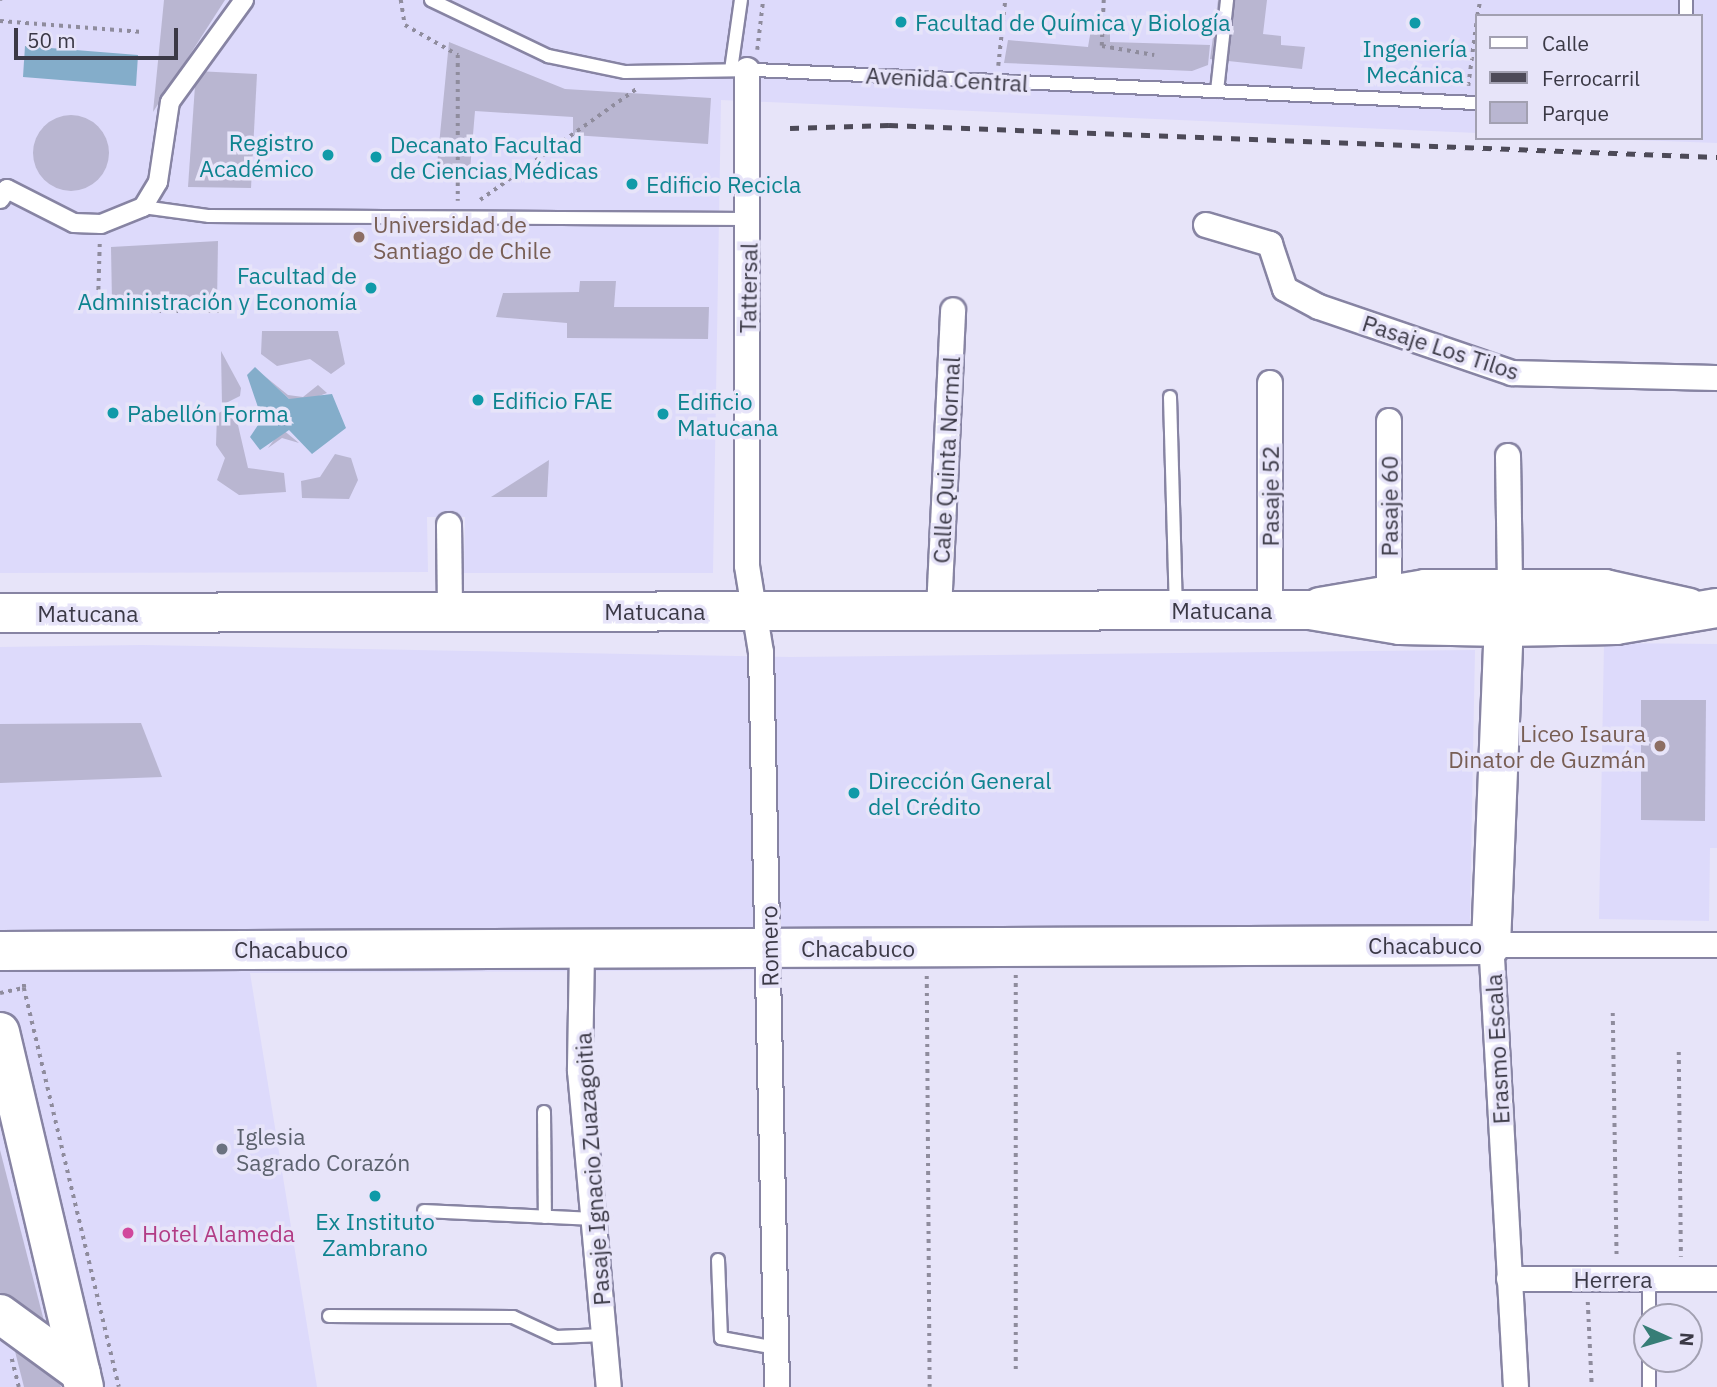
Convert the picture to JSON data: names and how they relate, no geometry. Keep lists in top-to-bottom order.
{
  "streets": {
    "main road": ["Matucana", "Chacabuco", "Erasmo Escala"],
    "street": [
      "Tattersal",
      "Pasaje Los Tilos",
      "Calle Quinta Normal",
      "Pasaje 52",
      "Pasaje 60",
      "Romero",
      "Pasaje Ignacio Zuazagoitia",
      "Herrera"
    ],
    "lane": ["Avenida Central"]
  },
  "crossings": [
    ["Avenida Central", "Tattersal"],
    ["Tattersal", "Romero"],
    ["Calle Quinta Normal", "Matucana"],
    ["Pasaje 52", "Matucana"],
    ["Pasaje 60", "Matucana"],
    ["Matucana", "Romero"],
    ["Matucana", "Erasmo Escala"],
    ["Chacabuco", "Romero"],
    ["Chacabuco", "Erasmo Escala"],
    ["Chacabuco", "Pasaje Ignacio Zuazagoitia"],
    ["Erasmo Escala", "Herrera"]
  ],
  "places": [
    "Facultad de Química y Biología",
    "Ingeniería Mecánica",
    "Registro Académico",
    "Decanato Facultad de Ciencias Médicas",
    "Edificio Recicla",
    "Universidad de Santiago de Chile",
    "Facultad de Administración y Economía",
    "Edificio FAE",
    "Pabellón Forma",
    "Edificio Matucana",
    "Liceo Isaura Dinator de Guzmán",
    "Dirección General del Crédito",
    "Iglesia Sagrado Corazón",
    "Ex Instituto Zambrano",
    "Hotel Alameda"
  ],
  "legend": ["Calle", "Ferrocarril", "Parque"],
  "scale_bar": "50 m",
  "north": "right"
}
